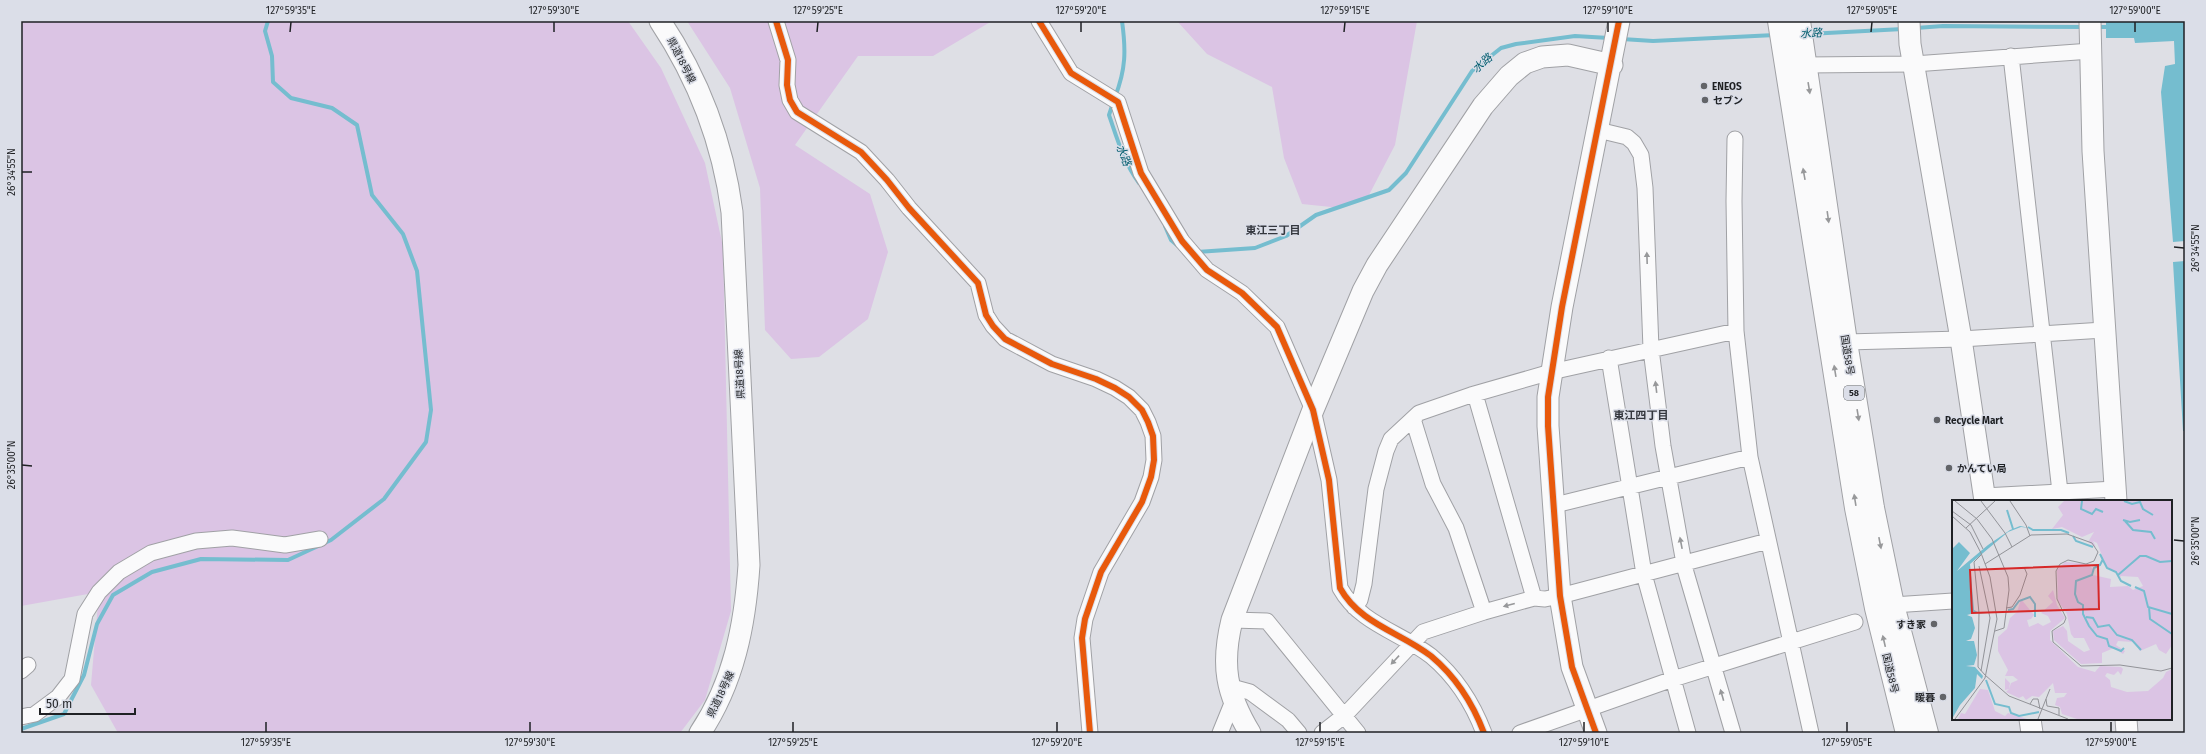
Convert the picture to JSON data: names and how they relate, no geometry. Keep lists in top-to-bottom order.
{
  "streets": {
    "highway": ["国道58号", "58"],
    "street": ["県道18号線"]
  },
  "districts": ["東江三丁目", "東江四丁目"],
  "water": ["水路"],
  "places": [
    "ENEOS",
    "セブン",
    "Recycle Mart",
    "かんてい局",
    "すき家",
    "暖暮"
  ],
  "scale_bar": "50 m",
  "coordinates": [
    "127°59'35\"E",
    "127°59'30\"E",
    "127°59'25\"E",
    "127°59'20\"E",
    "127°59'15\"E",
    "127°59'10\"E",
    "127°59'05\"E",
    "127°59'00\"E",
    "26°34'55\"N",
    "26°35'00\"N"
  ]
}
